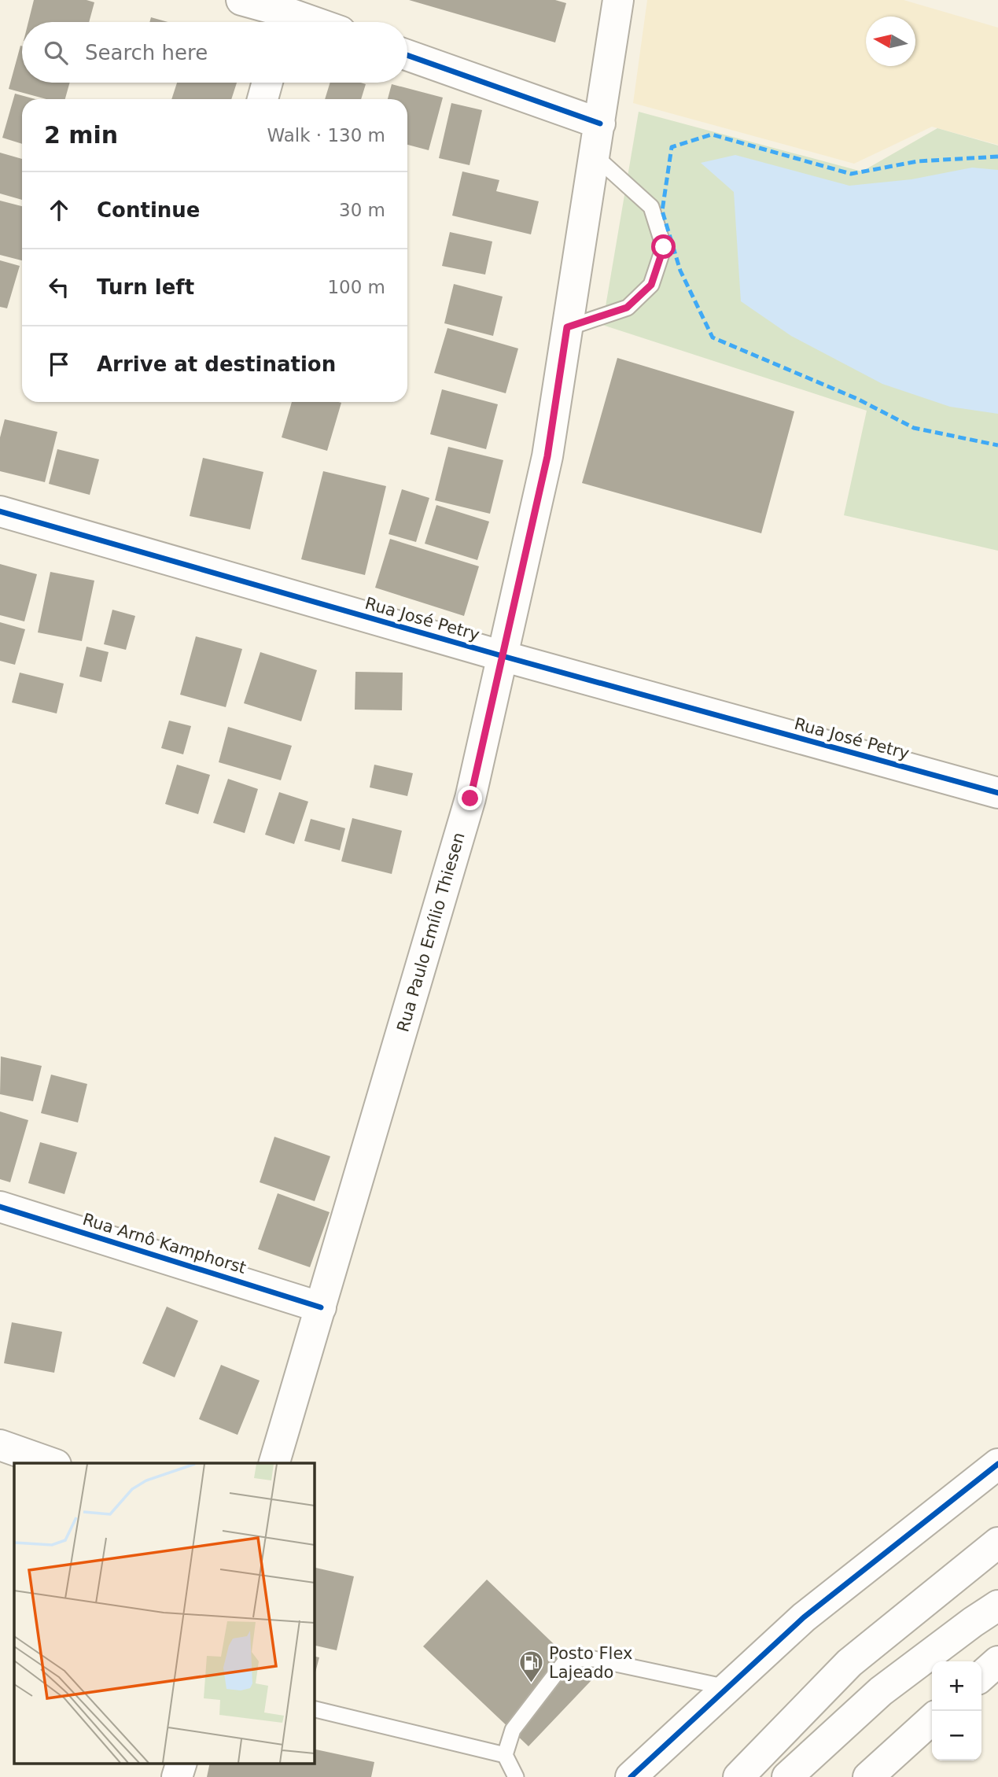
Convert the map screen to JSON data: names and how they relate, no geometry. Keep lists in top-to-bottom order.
{
  "streets": {
    "main road": ["Rua José Petry", "Rua Paulo Emílio Thiesen", "Rua Arnô Kamphorst"]
  },
  "crossings": [
    ["Rua José Petry", "Rua Paulo Emílio Thiesen"],
    ["Rua Paulo Emílio Thiesen", "Rua Arnô Kamphorst"]
  ],
  "places": {
    "fuel station": ["Posto Flex Lajeado"]
  },
  "north": "left",
  "page": {
    "search": "Search here",
    "heading": ["2 min", "Walk · 130 m"],
    "list": [
      ["Continue", "30 m"],
      ["Turn left", "100 m"],
      "Arrive at destination"
    ],
    "map_buttons": ["+", "−"]
  }
}
